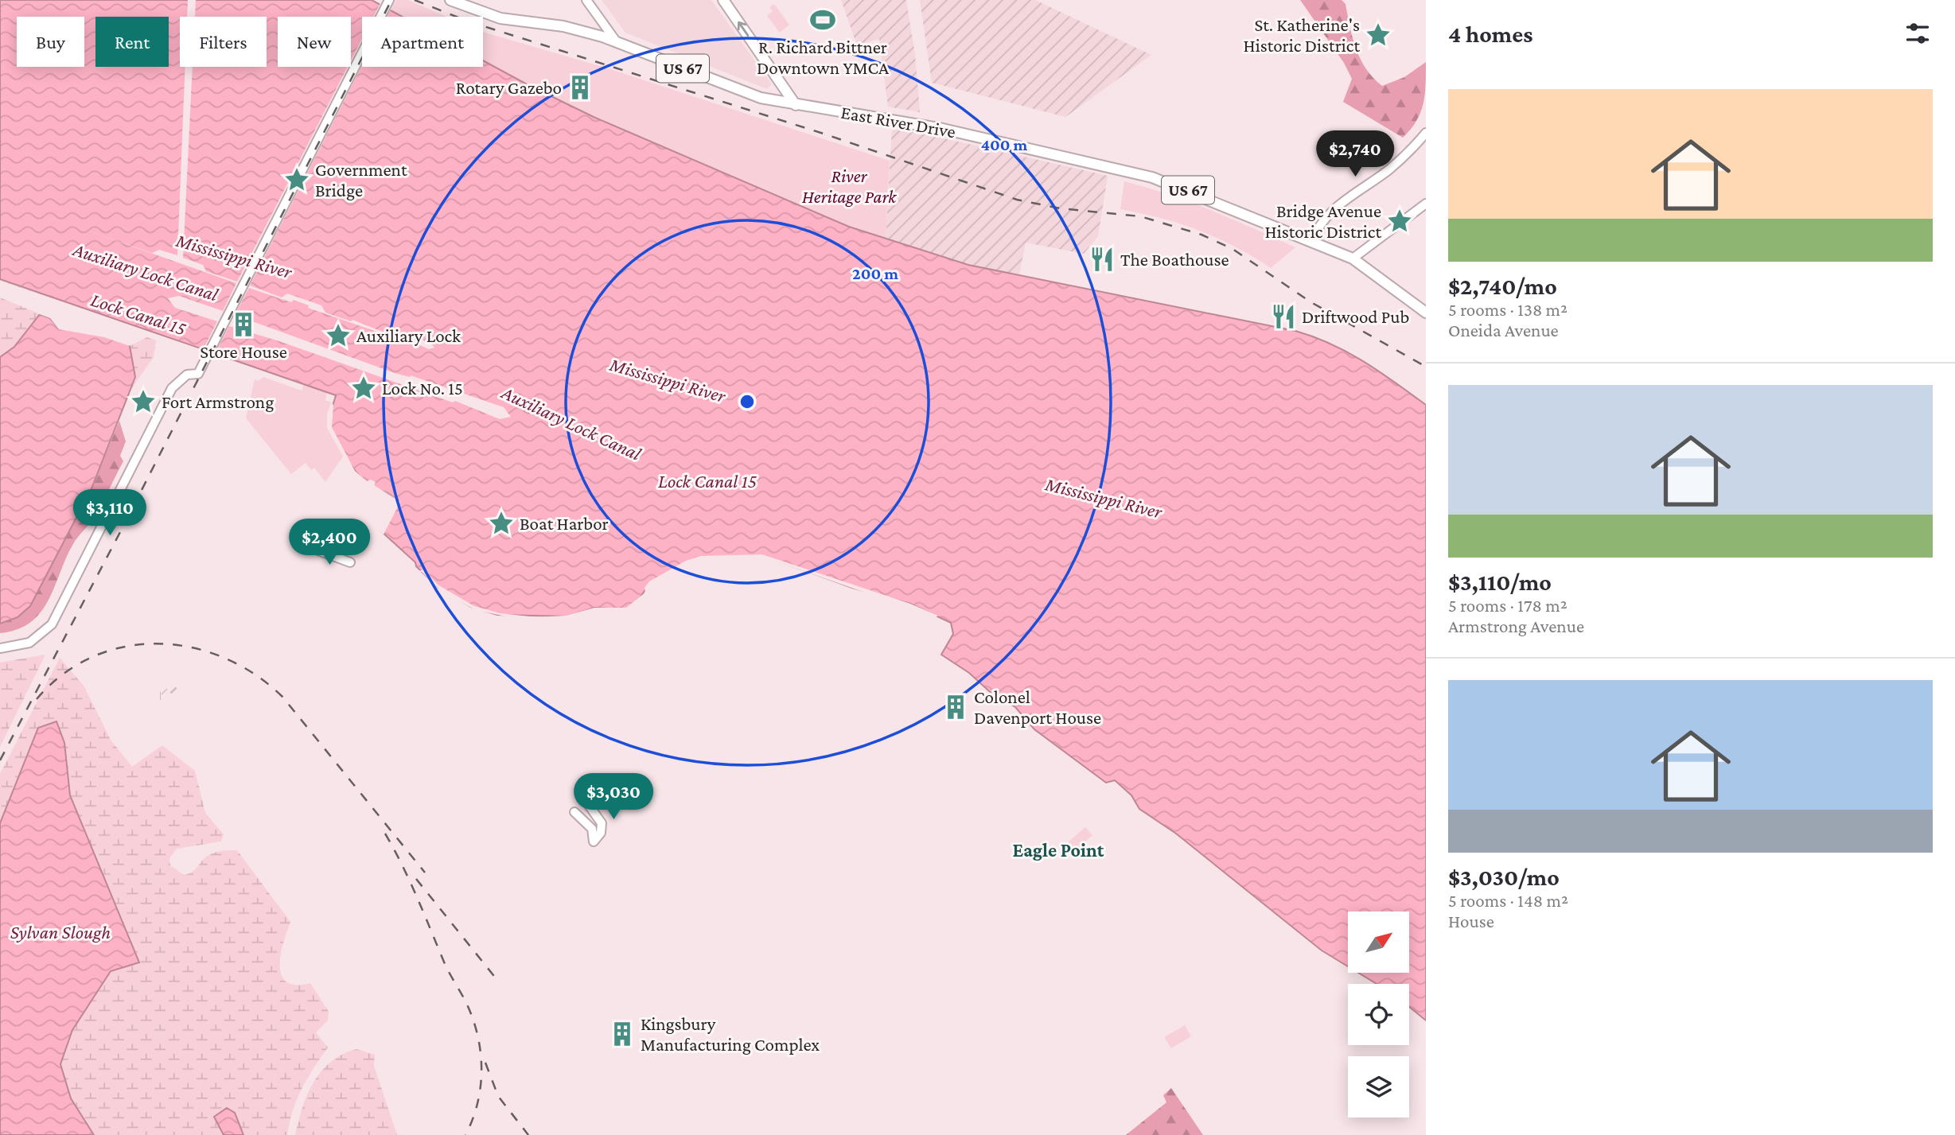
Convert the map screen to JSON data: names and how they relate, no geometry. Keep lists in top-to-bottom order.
{
  "streets": {
    "main road": ["US 67", "East River Drive"]
  },
  "districts": ["Eagle Point"],
  "water": [
    "Mississippi River",
    "Auxiliary Lock Canal",
    "Lock Canal 15",
    "Sylvan Slough"
  ],
  "parks": ["River Heritage Park"],
  "places": {
    "sports": ["R. Richard Bittner Downtown YMCA"],
    "place": [
      "St. Katherine's Historic District",
      "Government Bridge",
      "Bridge Avenue Historic District",
      "Auxiliary Lock",
      "Lock No. 15",
      "Fort Armstrong",
      "Boat Harbor"
    ],
    "building": [
      "Rotary Gazebo",
      "Store House",
      "Colonel Davenport House",
      "Kingsbury Manufacturing Complex"
    ],
    "restaurant": ["The Boathouse", "Driftwood Pub"]
  },
  "north": "top right",
  "page": {
    "heading": "4 homes",
    "chip": [
      "Buy",
      "Rent",
      "Filters",
      "New",
      "Apartment"
    ],
    "list": [
      {
        "name": "$2,740/mo",
        "note": "5 rooms · 138 m² · Oneida Avenue"
      },
      {
        "name": "$3,110/mo",
        "note": "5 rooms · 178 m² · Armstrong Avenue"
      },
      {
        "name": "$3,030/mo",
        "note": "5 rooms · 148 m² · House"
      }
    ],
    "price": [
      "$2,740",
      "$3,110",
      "$2,400",
      "$3,030"
    ]
  },
  "rings": ["400 m", "200 m"]
}
